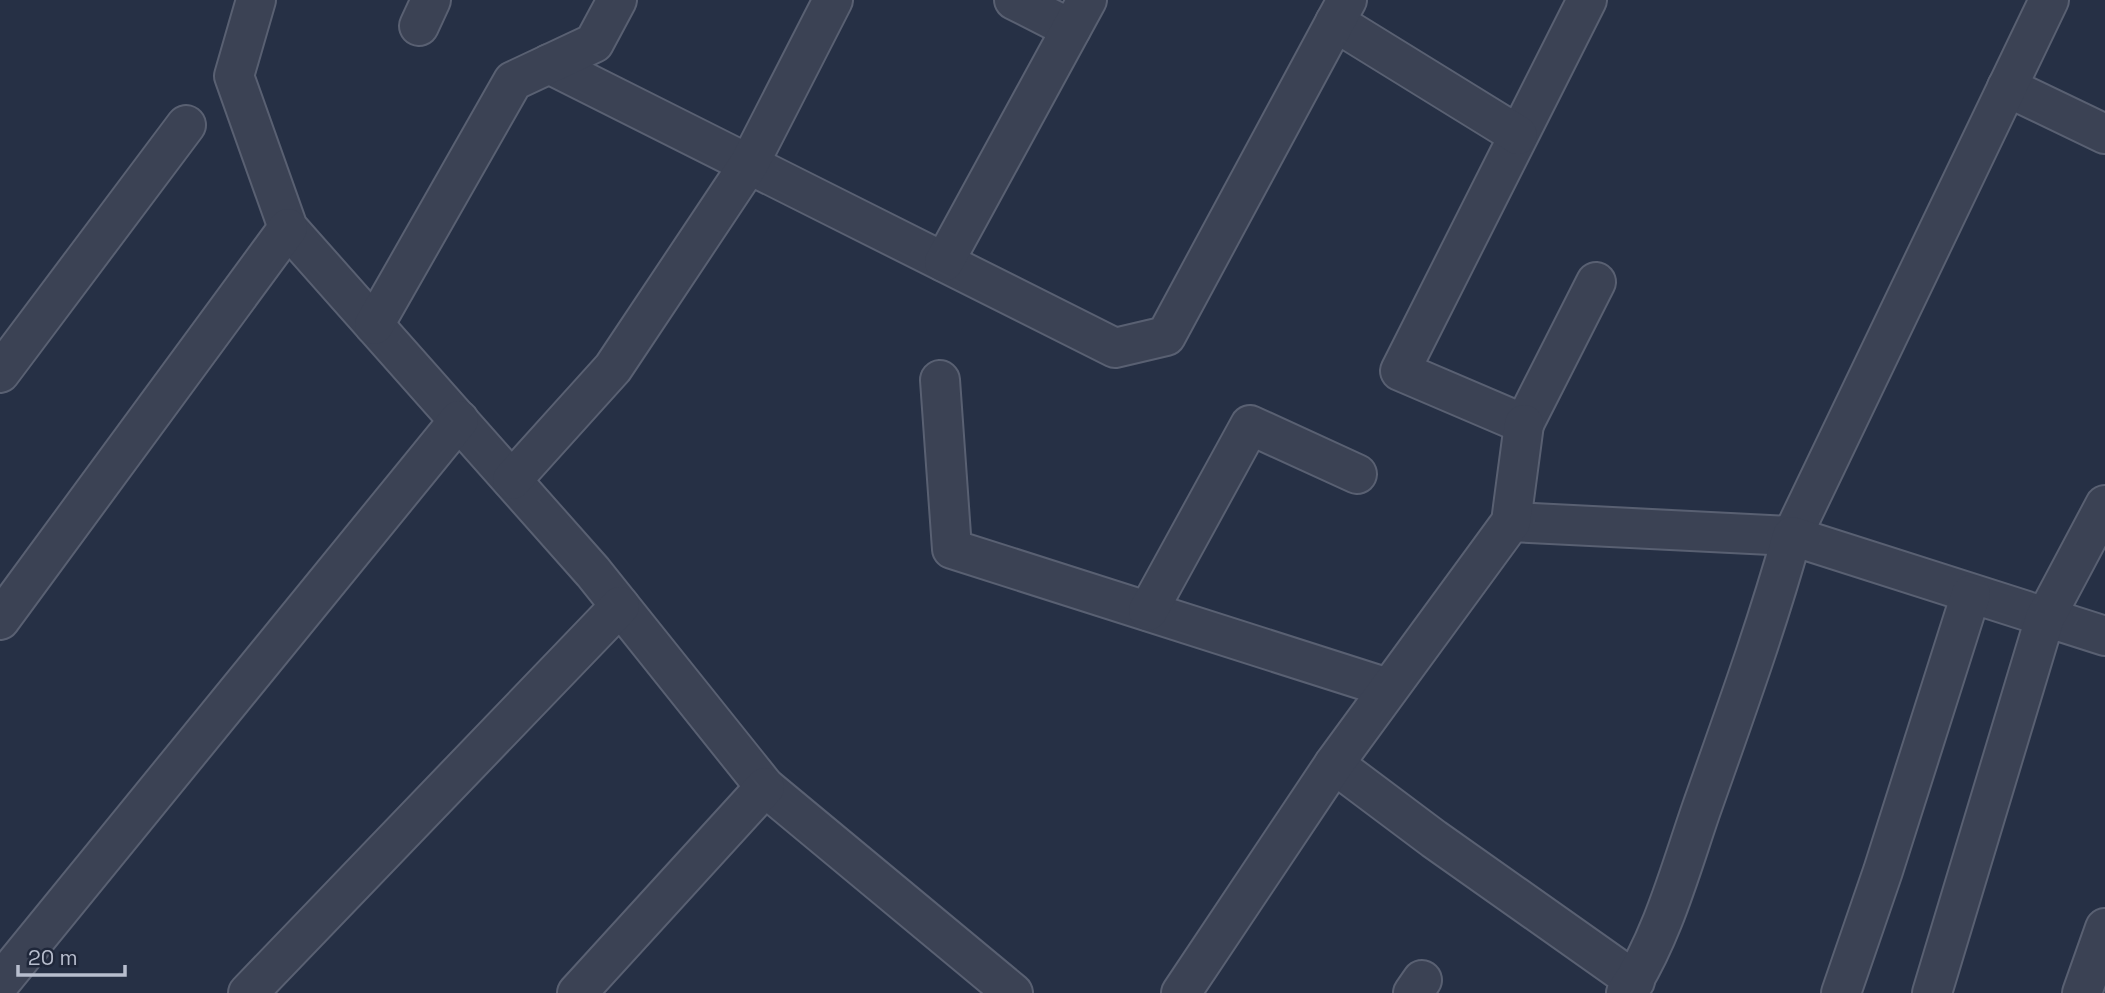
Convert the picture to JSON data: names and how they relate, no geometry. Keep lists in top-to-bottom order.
{
  "scale_bar": "20 m"
}
